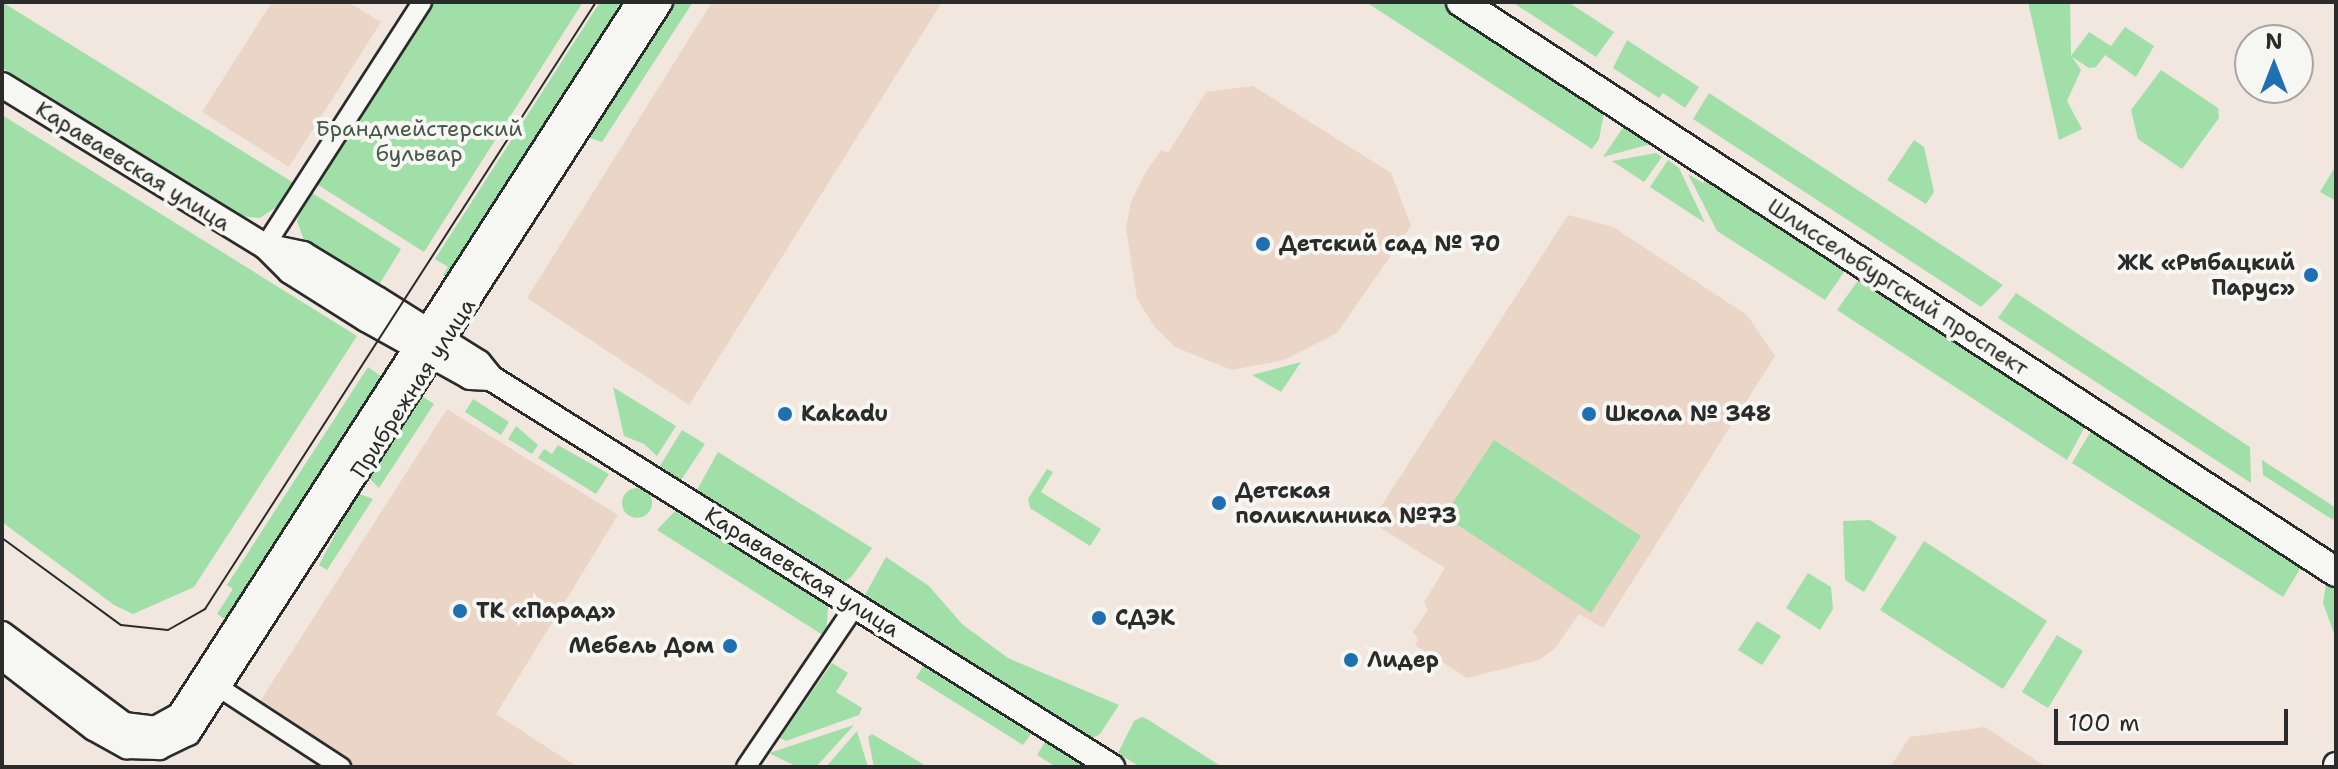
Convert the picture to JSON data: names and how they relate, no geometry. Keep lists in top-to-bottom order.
{
  "streets": {
    "main road": ["Шлиссельбургский проспект"],
    "street": ["Караваевская улица", "Прибрежная улица"]
  },
  "crossings": [
    ["Караваевская улица", "Прибрежная улица"]
  ],
  "parks": ["Брандмейстерский бульвар"],
  "places": [
    "Детский сад № 70",
    "ЖК «Рыбацкий Парус»",
    "Kakadu",
    "Школа № 348",
    "Детская поликлиника №73",
    "ТК «Парад»",
    "СДЭК",
    "Мебель Дом",
    "Лидер"
  ],
  "scale_bar": "100 m",
  "north": "top"
}
